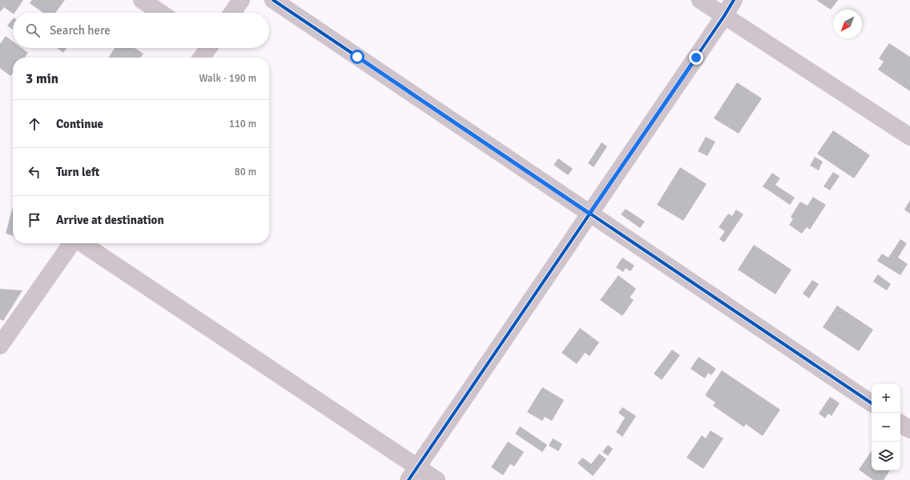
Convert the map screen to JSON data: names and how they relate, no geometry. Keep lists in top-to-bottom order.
{
  "north": "bottom left",
  "page": {
    "search": "Search here",
    "heading": ["3 min", "Walk · 190 m"],
    "list": [
      ["Continue", "110 m"],
      ["Turn left", "80 m"],
      "Arrive at destination"
    ],
    "map_buttons": ["+", "−"]
  }
}
